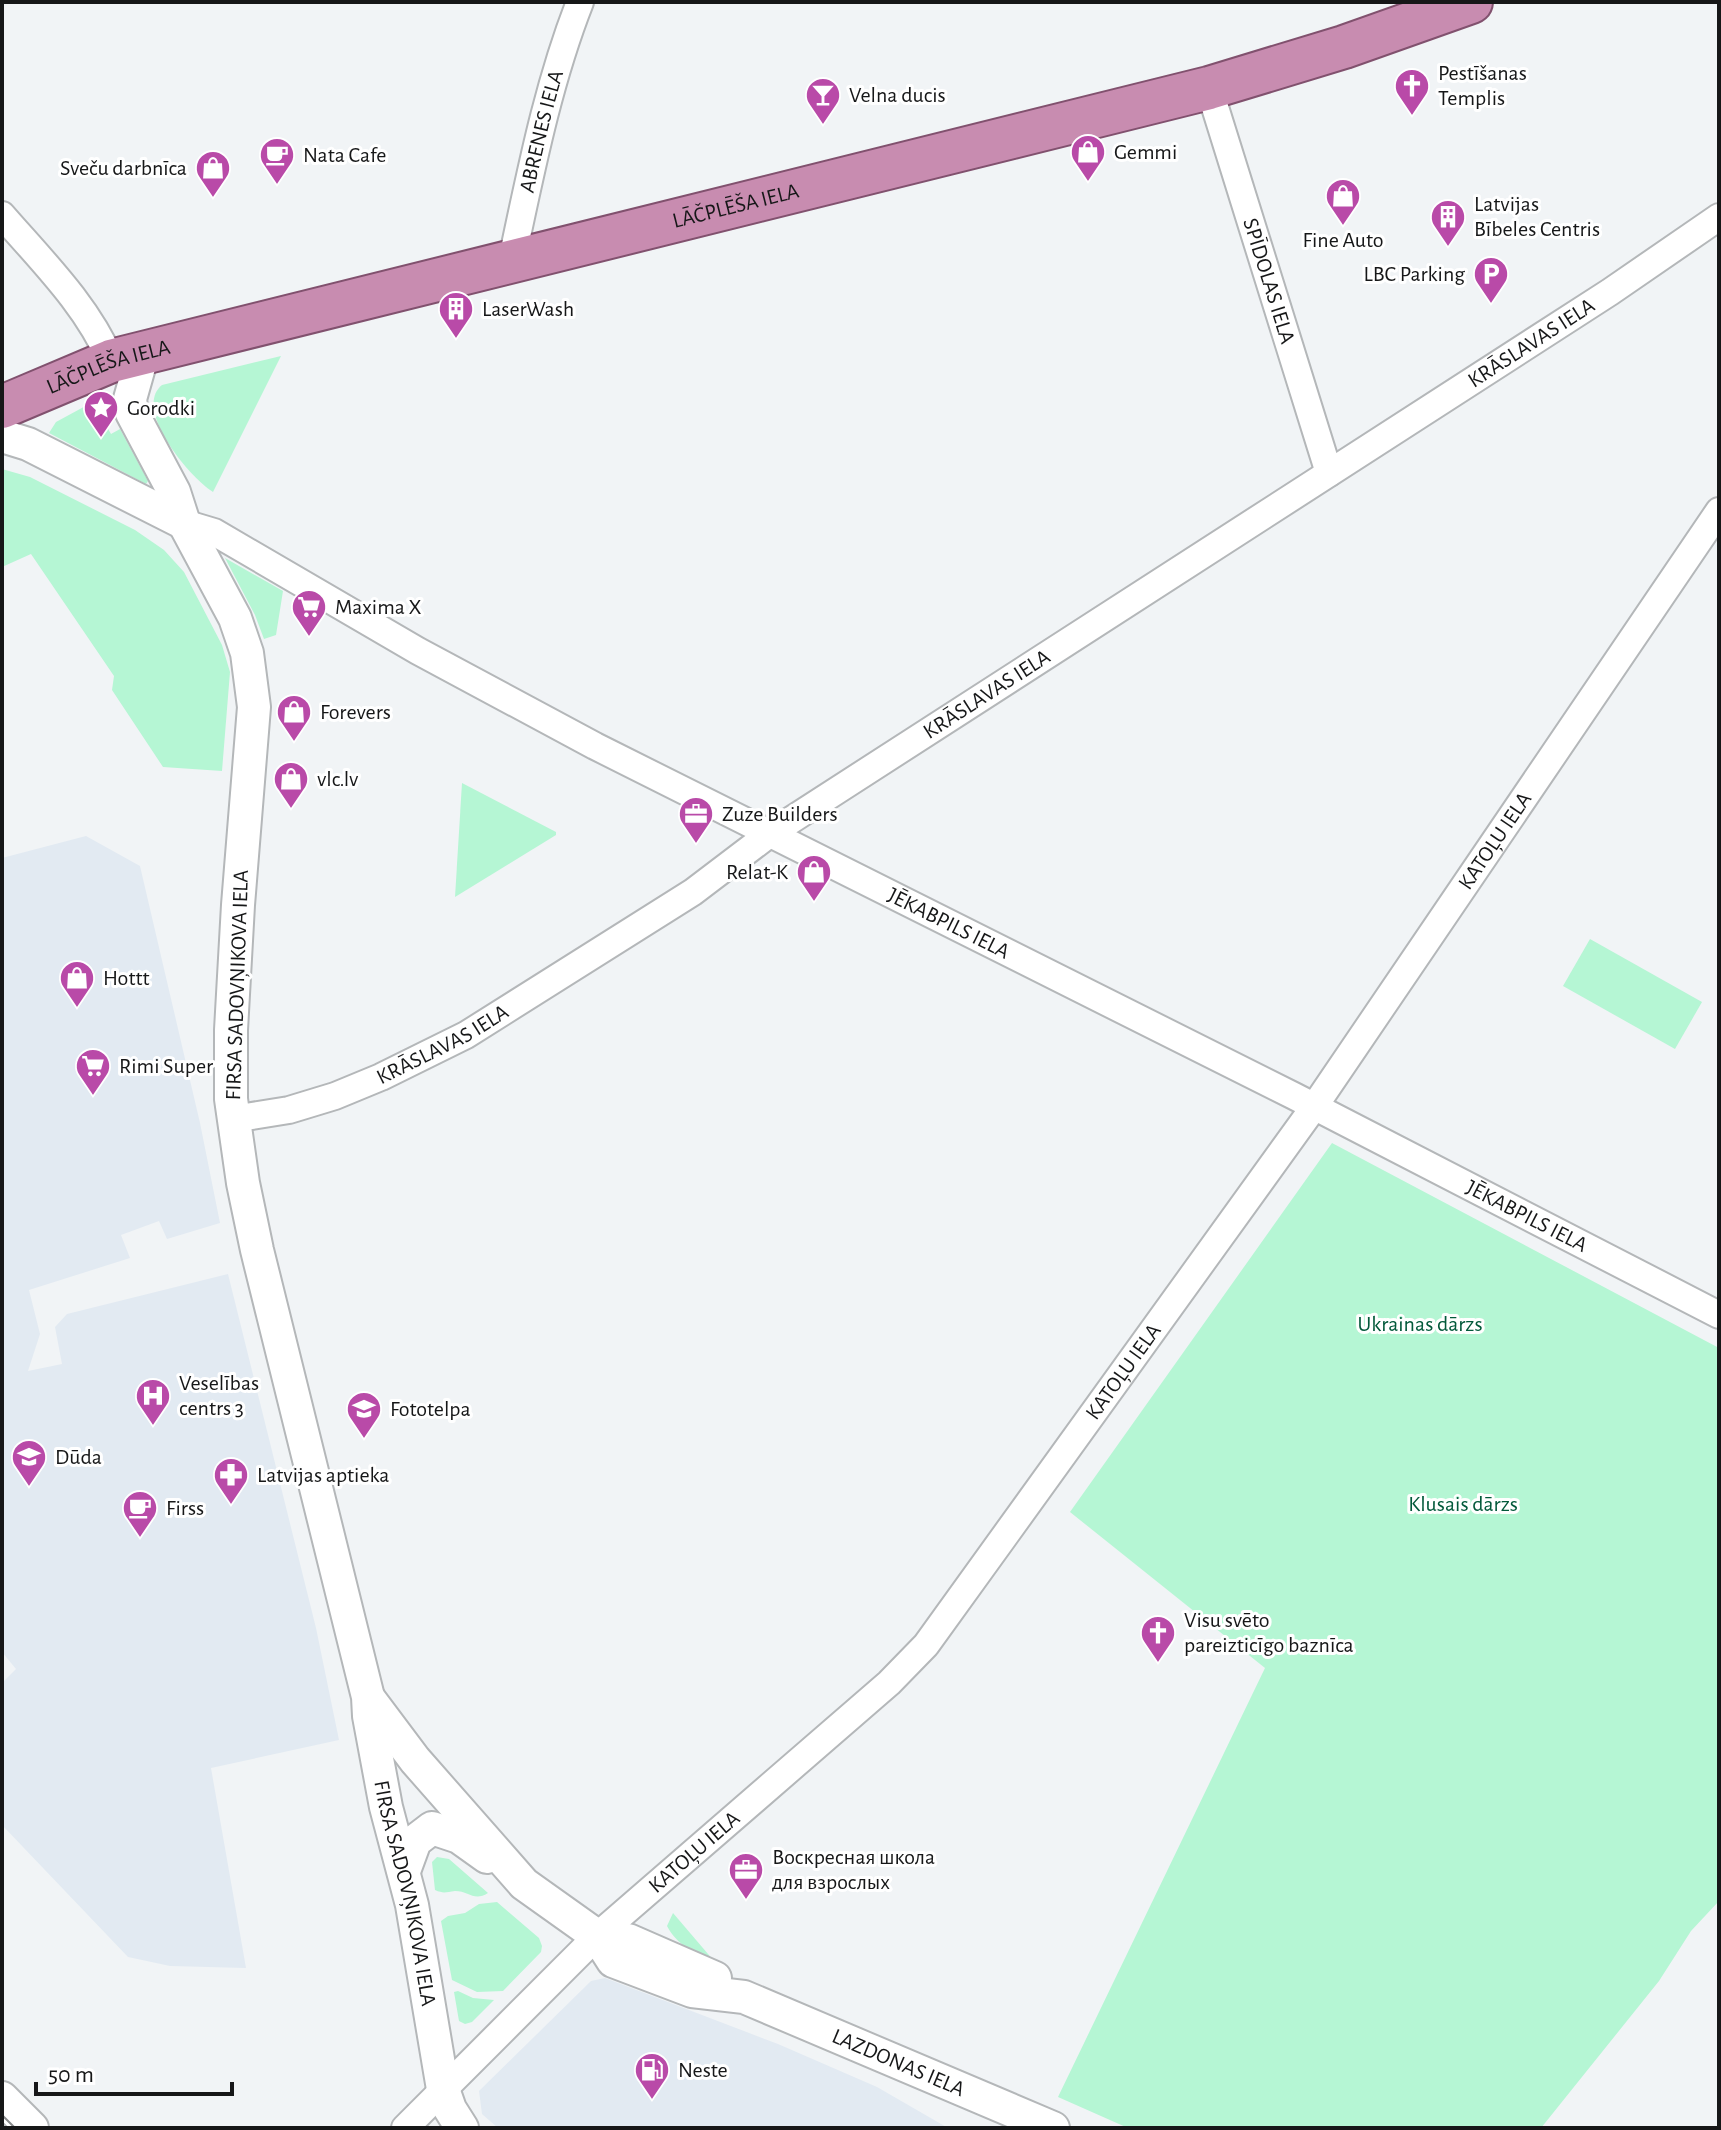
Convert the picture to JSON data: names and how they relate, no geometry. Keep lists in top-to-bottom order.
{
  "streets": {
    "highway": ["LĀČPLĒŠA IELA"],
    "street": [
      "ABRENES IELA",
      "SPĪDOLAS IELA",
      "KRĀSLAVAS IELA",
      "KATOĻU IELA",
      "JĒKABPILS IELA",
      "FIRSA SADOVŅIKOVA IELA",
      "LAZDONAS IELA"
    ]
  },
  "crossings": [
    ["ABRENES IELA", "LĀČPLĒŠA IELA"],
    ["LĀČPLĒŠA IELA", "SPĪDOLAS IELA"],
    ["LĀČPLĒŠA IELA", "FIRSA SADOVŅIKOVA IELA"],
    ["SPĪDOLAS IELA", "KRĀSLAVAS IELA"],
    ["KRĀSLAVAS IELA", "JĒKABPILS IELA"],
    ["KRĀSLAVAS IELA", "FIRSA SADOVŅIKOVA IELA"],
    ["KATOĻU IELA", "JĒKABPILS IELA"],
    ["KATOĻU IELA", "FIRSA SADOVŅIKOVA IELA"],
    ["KATOĻU IELA", "LAZDONAS IELA"],
    ["JĒKABPILS IELA", "FIRSA SADOVŅIKOVA IELA"],
    ["FIRSA SADOVŅIKOVA IELA", "LAZDONAS IELA"]
  ],
  "parks": ["Ukrainas dārzs", "Klusais dārzs"],
  "places": {
    "church": ["Pestīšanas Templis", "Visu svēto pareizticīgo baznīca"],
    "bar": ["Velna ducis"],
    "shop": [
      "Gemmi",
      "Sveču darbnīca",
      "Fine Auto",
      "Forevers",
      "vlc.lv",
      "Relat-K",
      "Hottt"
    ],
    "cafe": ["Nata Cafe", "Firss"],
    "building": ["Latvijas Bībeles Centris", "LaserWash"],
    "parking": ["LBC Parking"],
    "place": ["Gorodki"],
    "supermarket": ["Maxima X", "Rimi Super"],
    "office": ["Zuze Builders", "Воскресная школа для взрослых"],
    "hospital": ["Veselības centrs 3"],
    "school or university": ["Fototelpa", "Dūda"],
    "pharmacy": ["Latvijas aptieka"],
    "fuel station": ["Neste"]
  },
  "scale_bar": "50 m"
}
